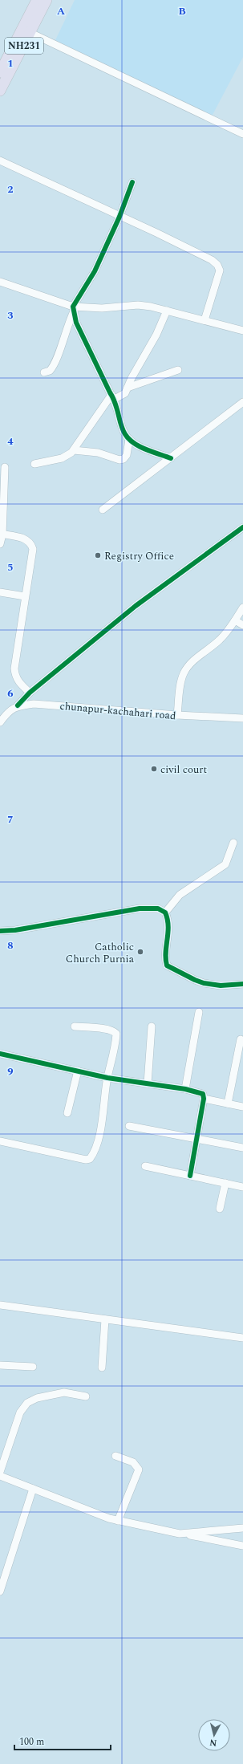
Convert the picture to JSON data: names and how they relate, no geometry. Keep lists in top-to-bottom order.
{
  "streets": {
    "highway": ["NH231"],
    "street": ["chunapur-kachahari road"]
  },
  "places": ["Registry Office", "civil court", "Catholic Church Purnia"],
  "scale_bar": "100 m",
  "north": "bottom",
  "grid": {
    "columns": ["A", "B"],
    "rows": [
      "1",
      "2",
      "3",
      "4",
      "5",
      "6",
      "7",
      "8",
      "9"
    ]
  }
}
